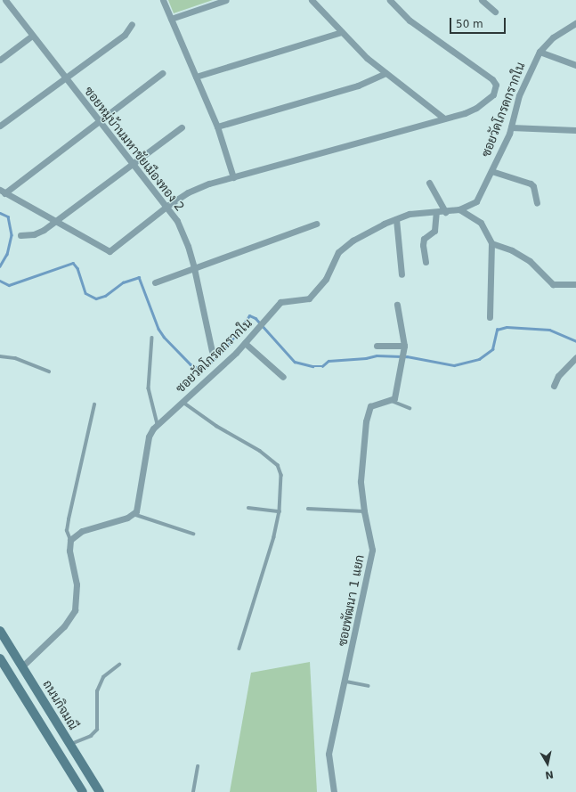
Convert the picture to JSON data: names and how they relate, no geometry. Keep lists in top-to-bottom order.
{
  "streets": {
    "main road": ["ถนนกิจมณี"],
    "street": ["ซอยวัดโกรดกรากใน", "ซอยหมู่บ้านมหาชัยเมืองทอง 2", "ซอยพัฒนา 1 แยก"]
  },
  "scale_bar": "50 m",
  "north": "bottom"
}
